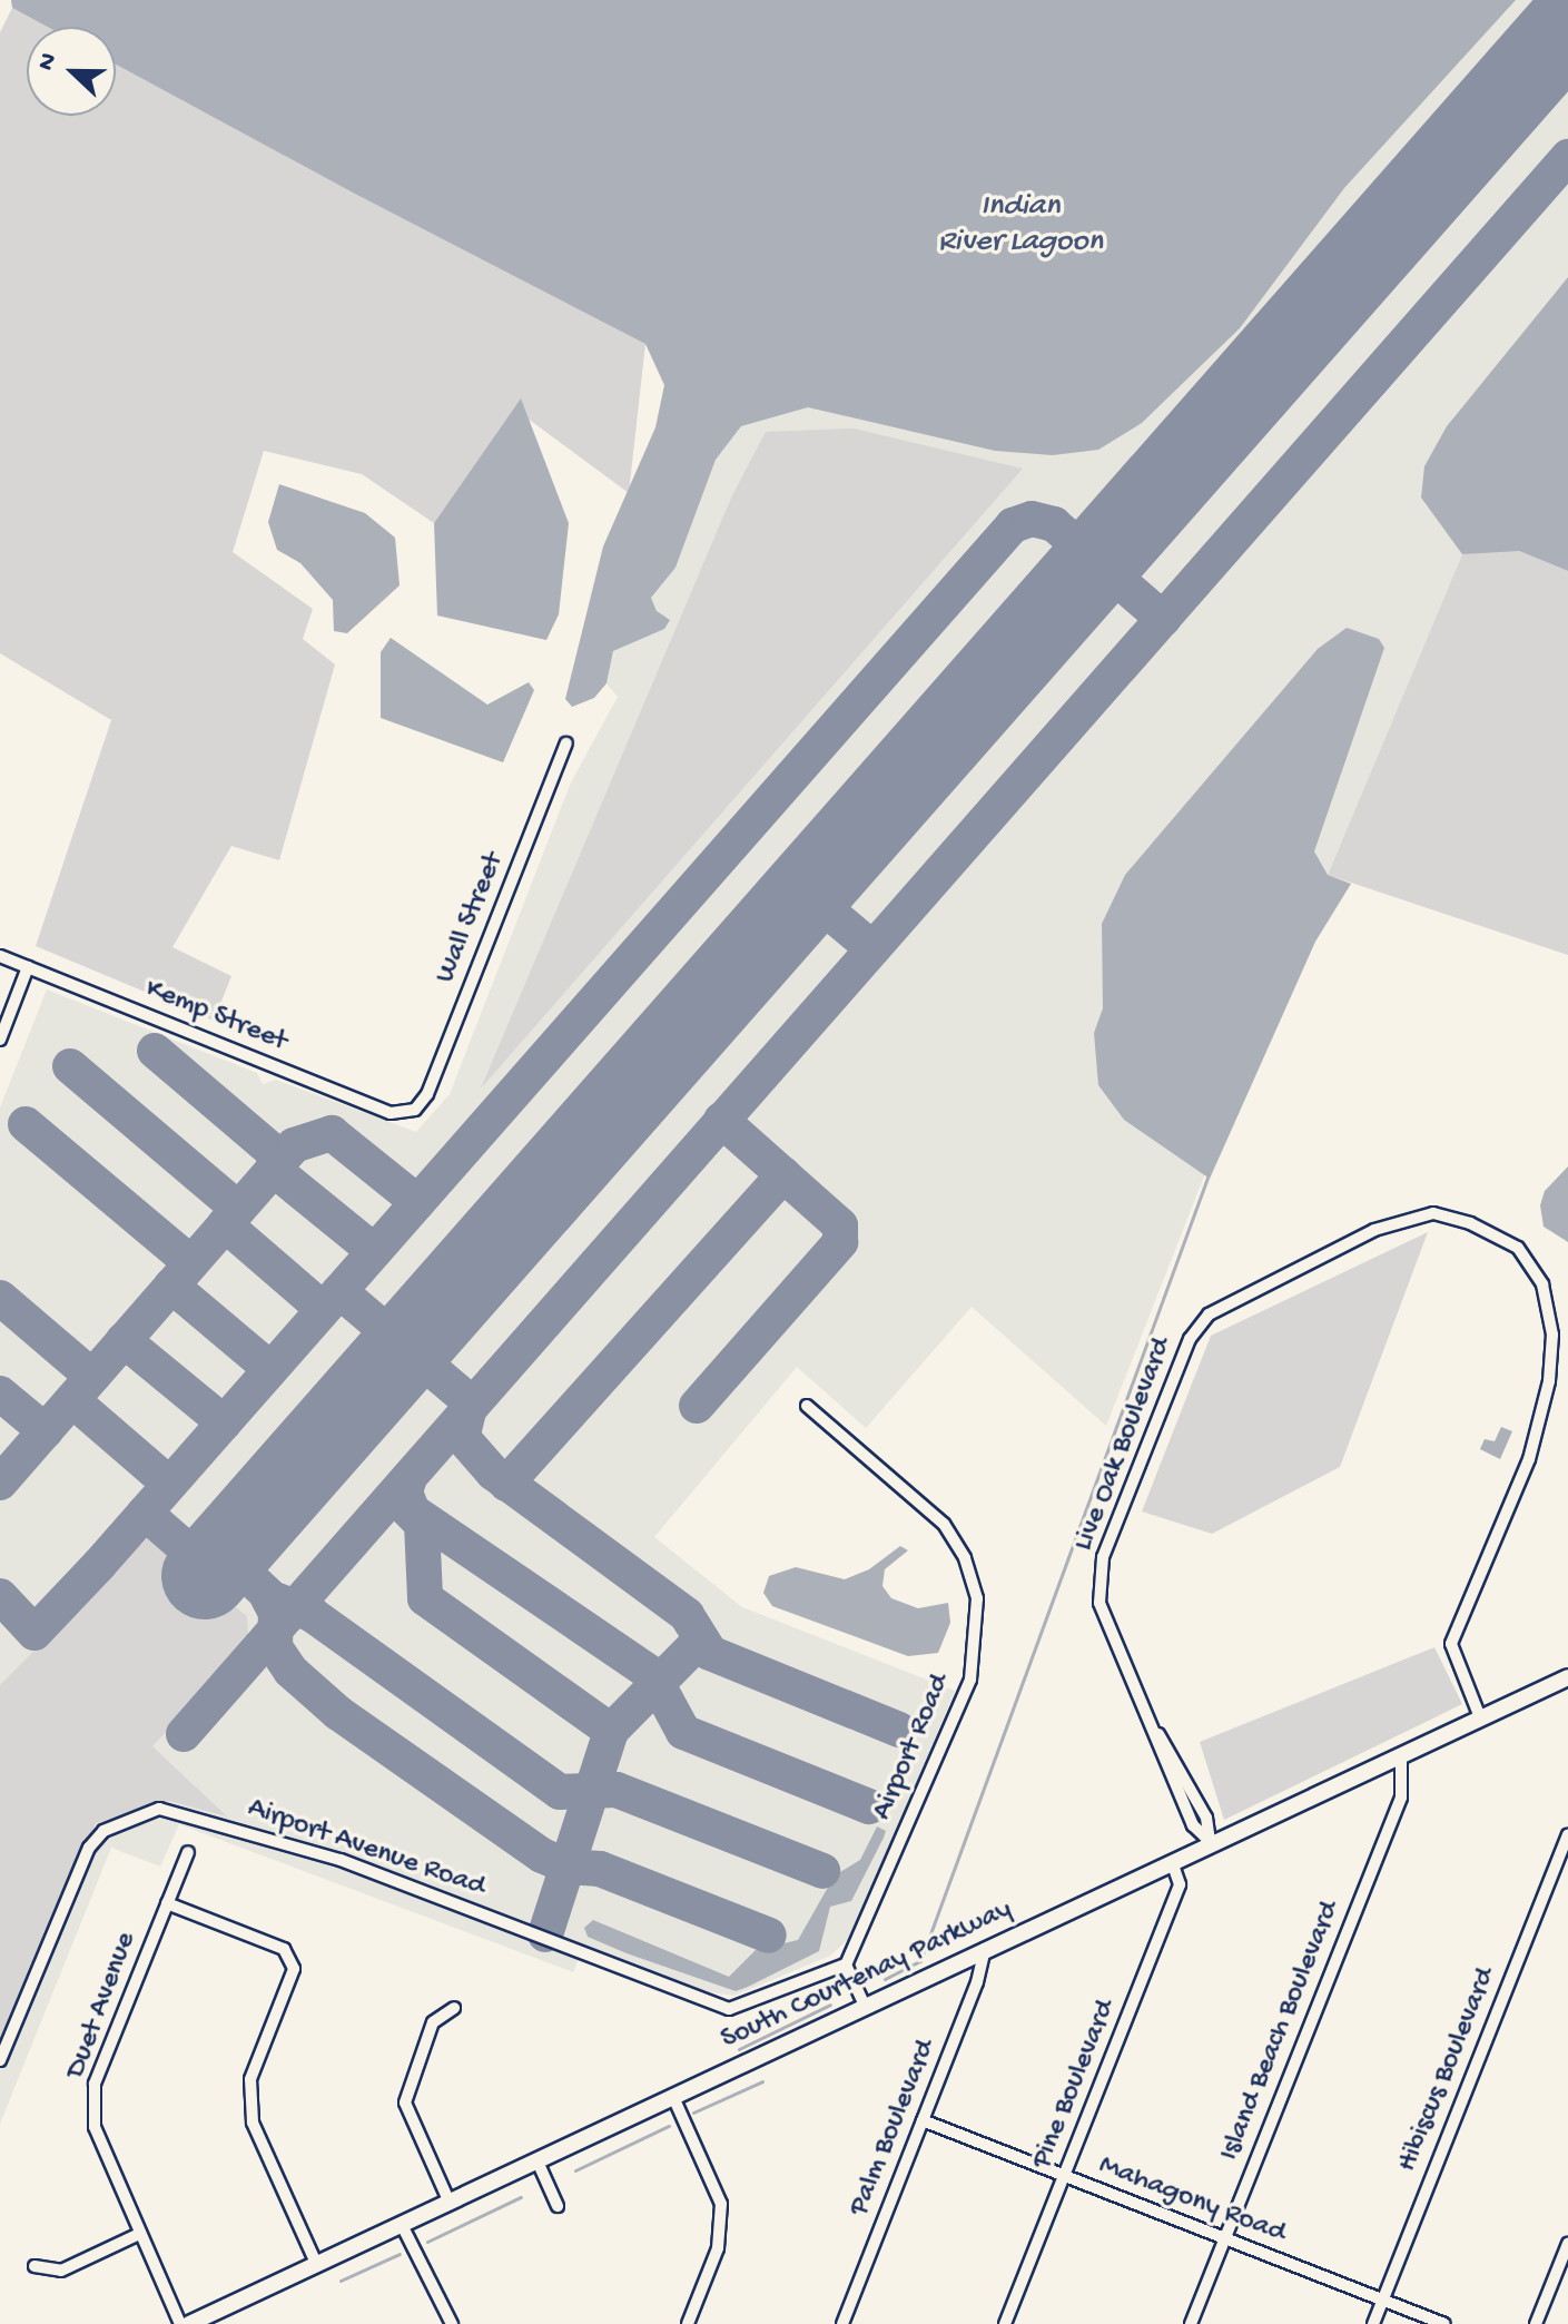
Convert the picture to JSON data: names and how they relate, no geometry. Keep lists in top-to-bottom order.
{
  "streets": {
    "main road": ["South Courtenay Parkway"],
    "street": [
      "Wall Street",
      "Kemp Street",
      "Live Oak Boulevard",
      "Airport Road",
      "Airport Avenue Road",
      "Duet Avenue",
      "Island Beach Boulevard",
      "Hibiscus Boulevard",
      "Pine Boulevard",
      "Palm Boulevard",
      "Mahagony Road"
    ]
  },
  "crossings": [
    ["Wall Street", "Kemp Street"],
    ["Live Oak Boulevard", "South Courtenay Parkway"],
    ["Airport Road", "Airport Avenue Road"],
    ["South Courtenay Parkway", "Island Beach Boulevard"],
    ["South Courtenay Parkway", "Pine Boulevard"],
    ["South Courtenay Parkway", "Palm Boulevard"],
    ["Island Beach Boulevard", "Mahagony Road"],
    ["Hibiscus Boulevard", "Mahagony Road"],
    ["Pine Boulevard", "Mahagony Road"],
    ["Palm Boulevard", "Mahagony Road"]
  ],
  "water": ["Indian River Lagoon"],
  "north": "left"
}
